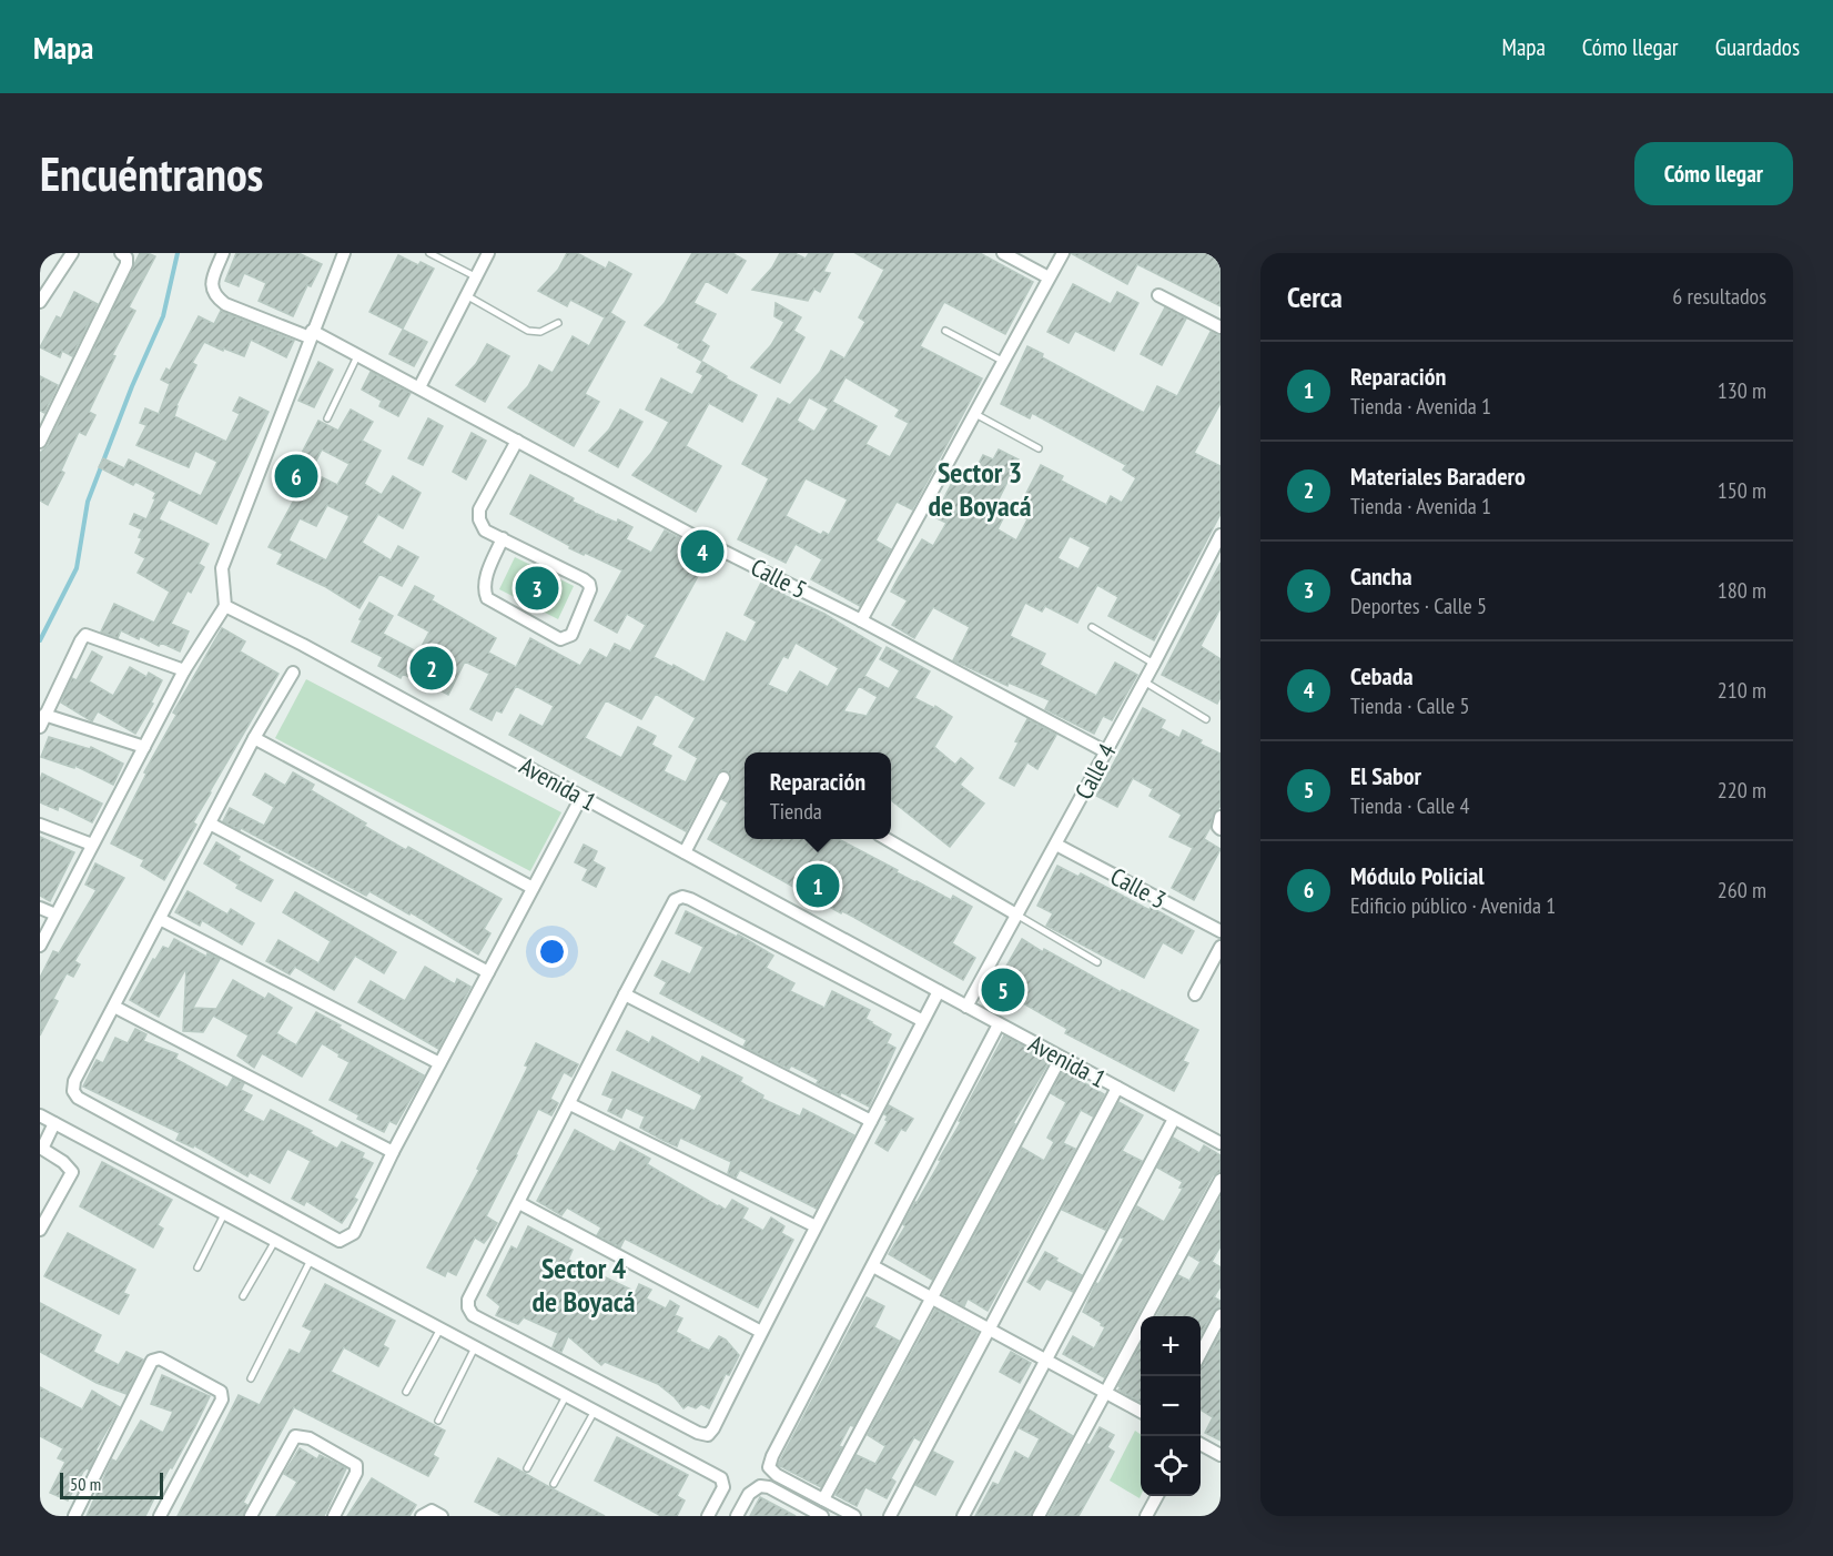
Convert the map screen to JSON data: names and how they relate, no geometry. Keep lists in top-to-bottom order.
{
  "streets": {
    "street": [
      "Calle 5",
      "Calle 4",
      "Avenida 1",
      "Calle 3"
    ]
  },
  "crossings": [
    ["Calle 5", "Calle 4"],
    ["Calle 4", "Avenida 1"],
    ["Calle 4", "Calle 3"]
  ],
  "districts": ["Sector 3 de Boyacá", "Sector 4 de Boyacá"],
  "scale_bar": "50 m",
  "page": {
    "header": "Mapa",
    "nav": ["Mapa", "Cómo llegar", "Guardados"],
    "buttons": "Cómo llegar",
    "title": "Encuéntranos",
    "heading": ["Cerca", "6 resultados"],
    "list": [
      {
        "mark": "1",
        "name": "Reparación",
        "note": "Tienda · Avenida 1",
        "value": "130 m"
      },
      {
        "mark": "2",
        "name": "Materiales Baradero",
        "note": "Tienda · Avenida 1",
        "value": "150 m"
      },
      {
        "mark": "3",
        "name": "Cancha",
        "note": "Deportes · Calle 5",
        "value": "180 m"
      },
      {
        "mark": "4",
        "name": "Cebada",
        "note": "Tienda · Calle 5",
        "value": "210 m"
      },
      {
        "mark": "5",
        "name": "El Sabor",
        "note": "Tienda · Calle 4",
        "value": "220 m"
      },
      {
        "mark": "6",
        "name": "Módulo Policial",
        "note": "Edificio público · Avenida 1",
        "value": "260 m"
      }
    ],
    "pins": [
      "6",
      "4",
      "3",
      "2",
      "1",
      "5"
    ],
    "popup": ["Reparación", "Tienda"],
    "map_buttons": ["+", "−"],
    "scale": "50 m"
  }
}
